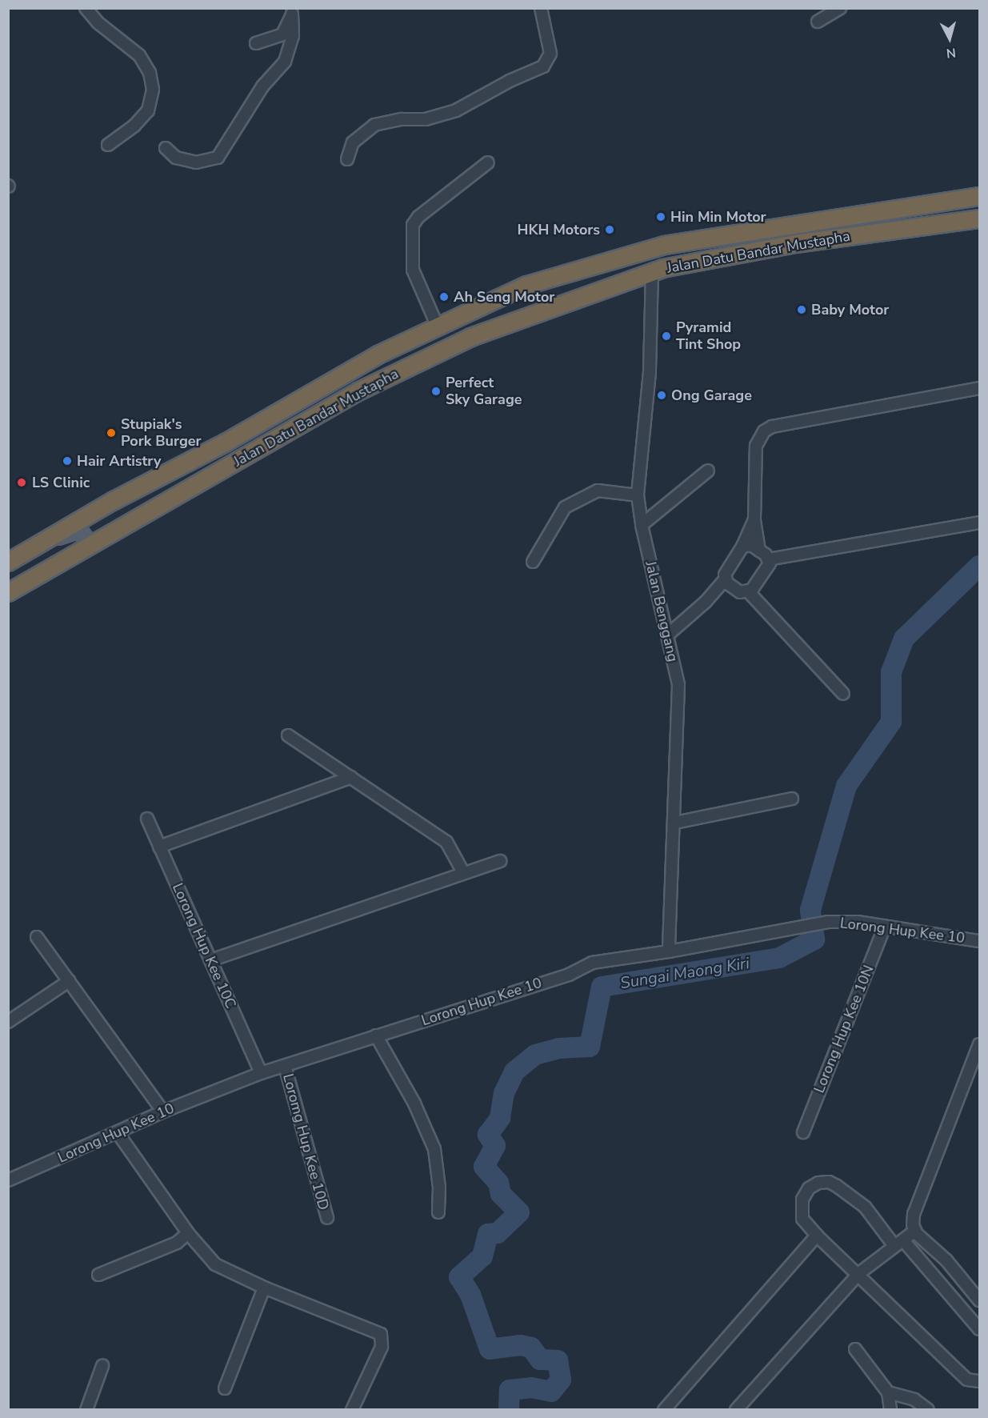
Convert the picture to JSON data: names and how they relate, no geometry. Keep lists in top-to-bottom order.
{
  "streets": {
    "highway": ["Jalan Datu Bandar Mustapha"],
    "street": [
      "Jalan Benggang",
      "Lorong Hup Kee 10",
      "Lorong Hup Kee 10C",
      "Lorong Hup Kee 10N",
      "Loromg Hup Kee 10D"
    ]
  },
  "crossings": [
    ["Jalan Datu Bandar Mustapha", "Jalan Benggang"],
    ["Jalan Benggang", "Lorong Hup Kee 10"],
    ["Lorong Hup Kee 10", "Lorong Hup Kee 10C"],
    ["Lorong Hup Kee 10", "Lorong Hup Kee 10N"],
    ["Lorong Hup Kee 10", "Loromg Hup Kee 10D"]
  ],
  "water": ["Sungai Maong Kiri"],
  "places": [
    "Hin Min Motor",
    "HKH Motors",
    "Ah Seng Motor",
    "Baby Motor",
    "Pyramid Tint Shop",
    "Perfect Sky Garage",
    "Ong Garage",
    "Stupiak's Pork Burger",
    "Hair Artistry",
    "LS Clinic"
  ],
  "north": "bottom"
}
